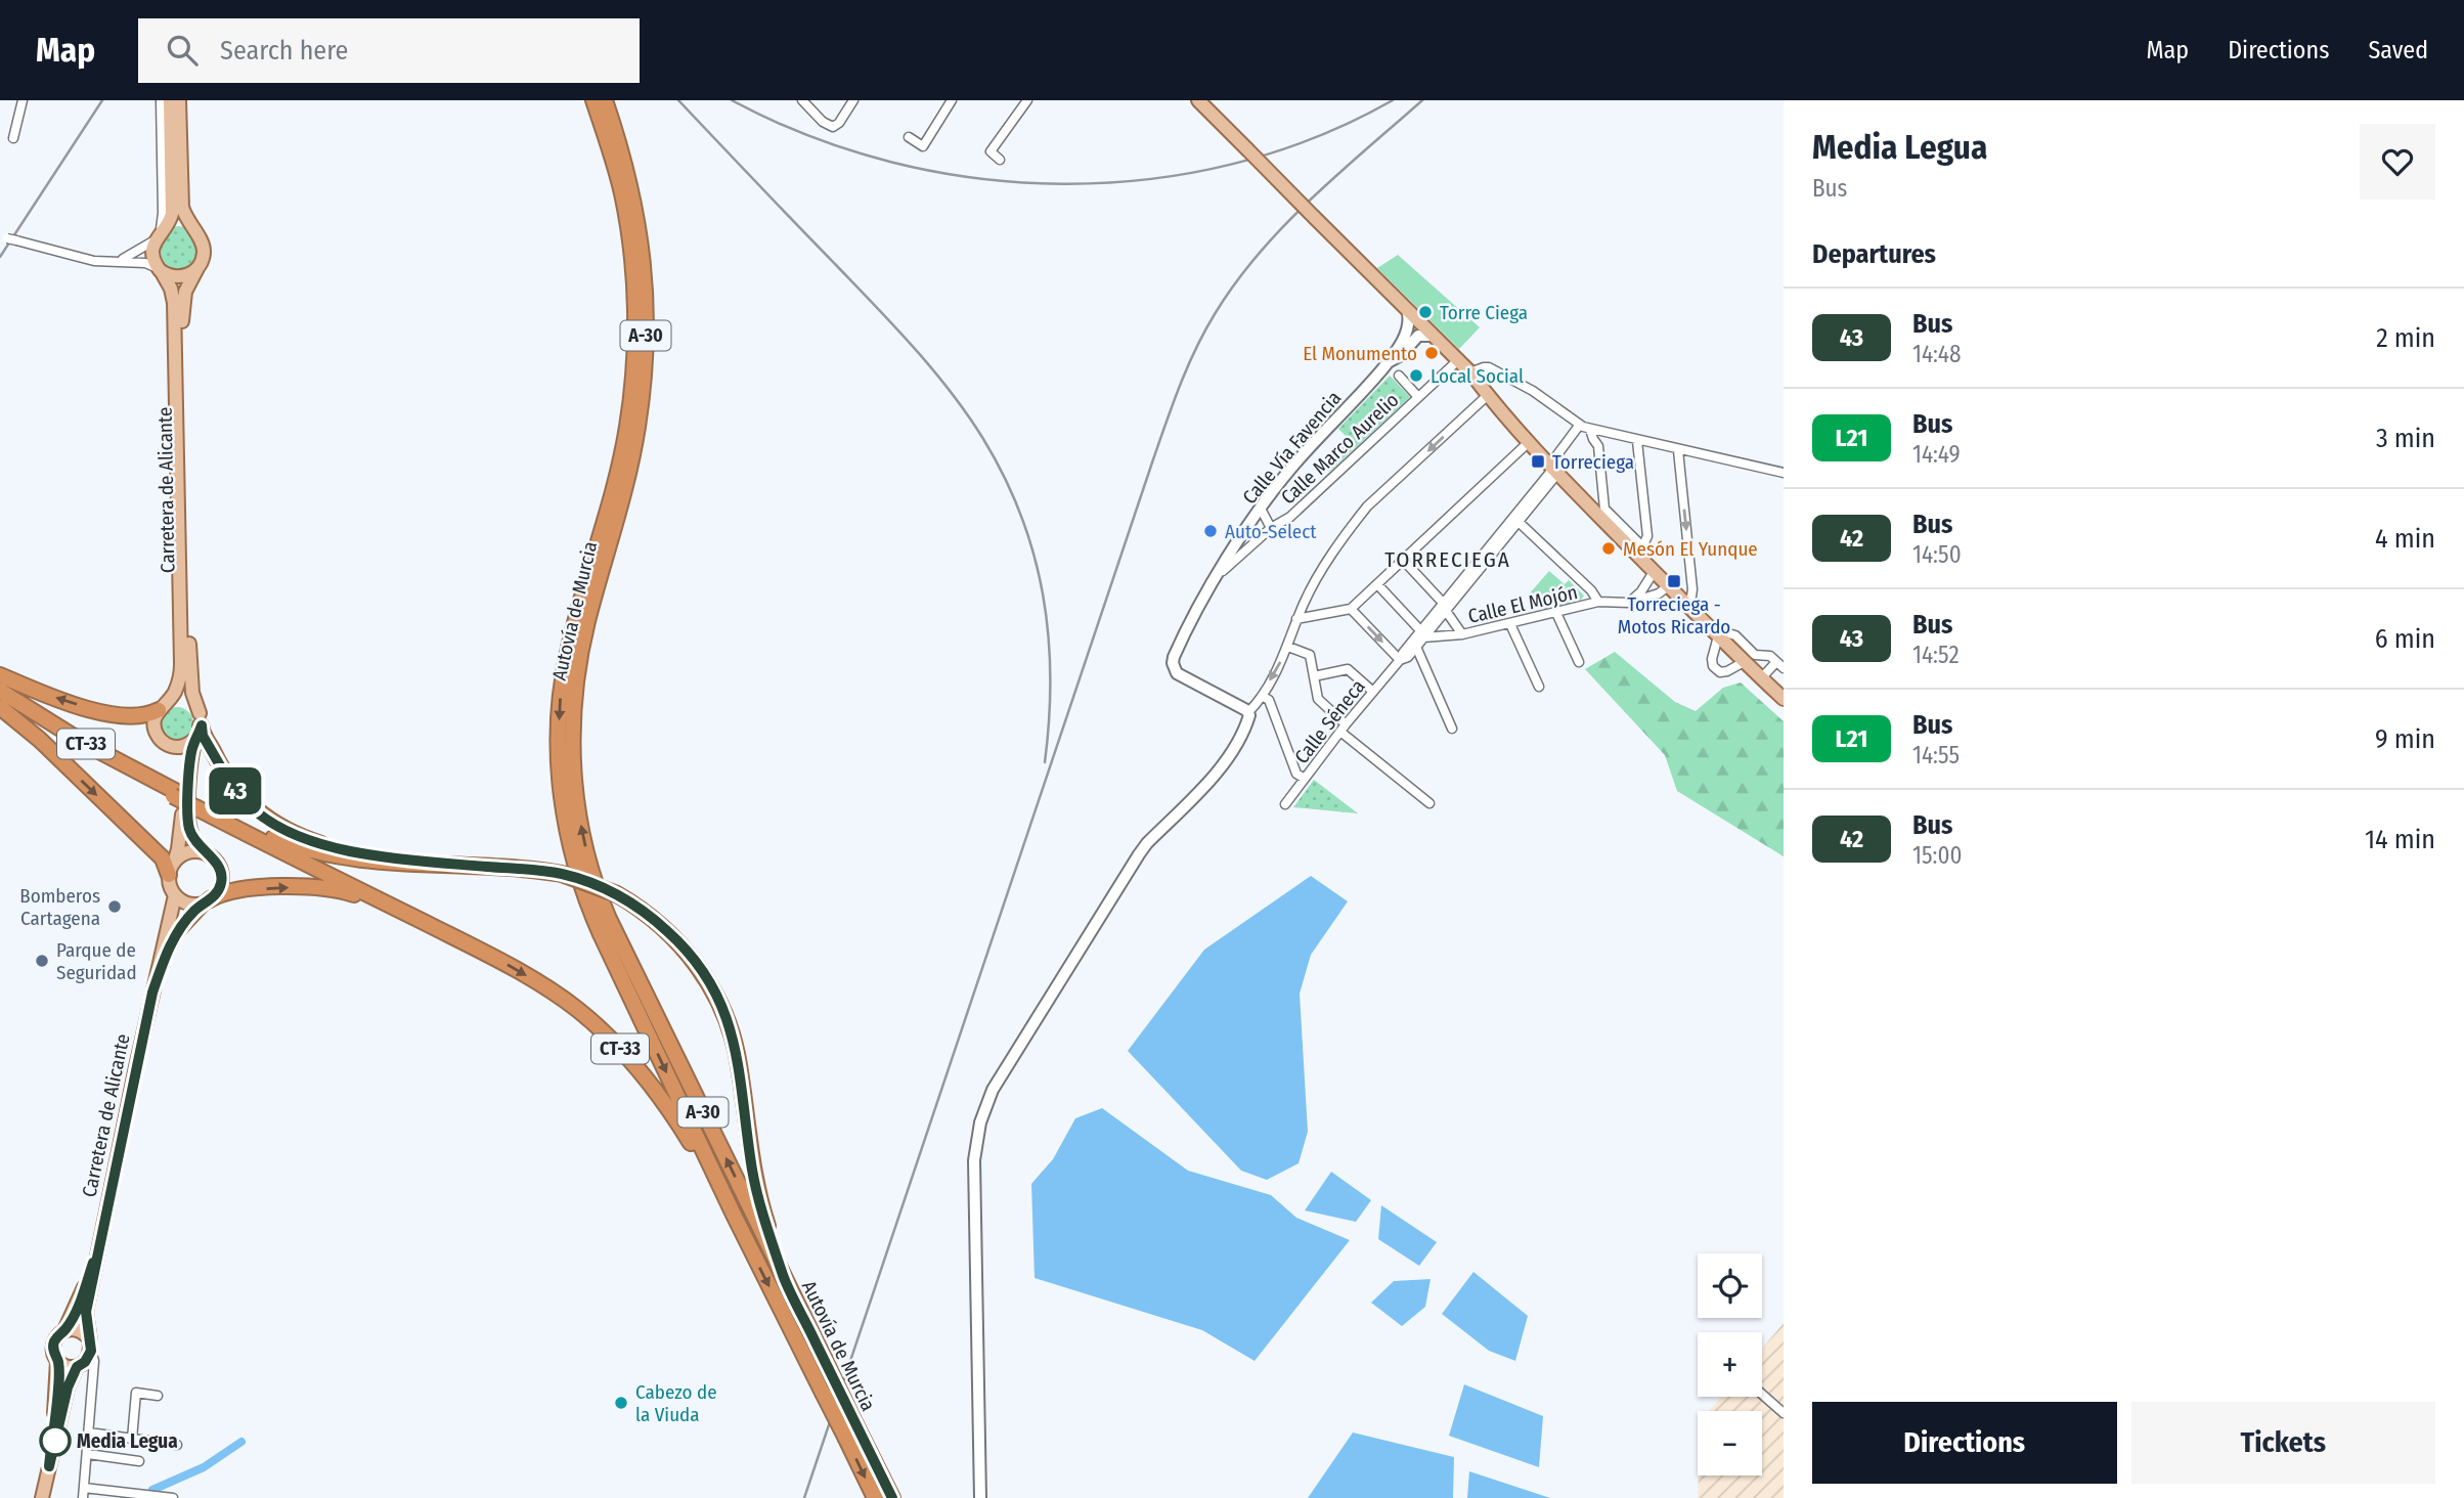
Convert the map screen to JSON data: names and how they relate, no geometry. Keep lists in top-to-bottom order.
{
  "streets": {
    "highway": ["A-30", "Autovía de Murcia", "CT-33"],
    "main road": ["Calle Vía Favencia", "Carretera de Alicante"],
    "street": ["Calle Marco Aurelio", "Calle El Mojón", "Calle Séneca"]
  },
  "crossings": [
    ["Calle Vía Favencia", "Calle Marco Aurelio"],
    ["Calle El Mojón", "Calle Séneca"],
    ["Autovía de Murcia", "CT-33"]
  ],
  "districts": ["TORRECIEGA"],
  "places": {
    "other": [
      "Torre Ciega",
      "El Monumento",
      "Local Social",
      "Auto-Select",
      "Mesón El Yunque",
      "Bomberos Cartagena",
      "Parque de Seguridad",
      "Cabezo de la Viuda",
      "Media Legua"
    ],
    "transit": ["Torreciega", "Torreciega - Motos Ricardo"]
  },
  "lines": ["bus line 43"],
  "page": {
    "header": "Map",
    "search": "Search here",
    "nav": ["Map", "Directions", "Saved"],
    "on_map": "43",
    "heading": [
      ["Media Legua", "Bus"],
      "Departures"
    ],
    "list": [
      {
        "mark": "43",
        "name": "Bus",
        "note": "14:48",
        "value": "2 min"
      },
      {
        "mark": "L21",
        "name": "Bus",
        "note": "14:49",
        "value": "3 min"
      },
      {
        "mark": "42",
        "name": "Bus",
        "note": "14:50",
        "value": "4 min"
      },
      {
        "mark": "43",
        "name": "Bus",
        "note": "14:52",
        "value": "6 min"
      },
      {
        "mark": "L21",
        "name": "Bus",
        "note": "14:55",
        "value": "9 min"
      },
      {
        "mark": "42",
        "name": "Bus",
        "note": "15:00",
        "value": "14 min"
      }
    ],
    "map_buttons": ["+", "−"],
    "buttons": ["Directions", "Tickets"]
  }
}
